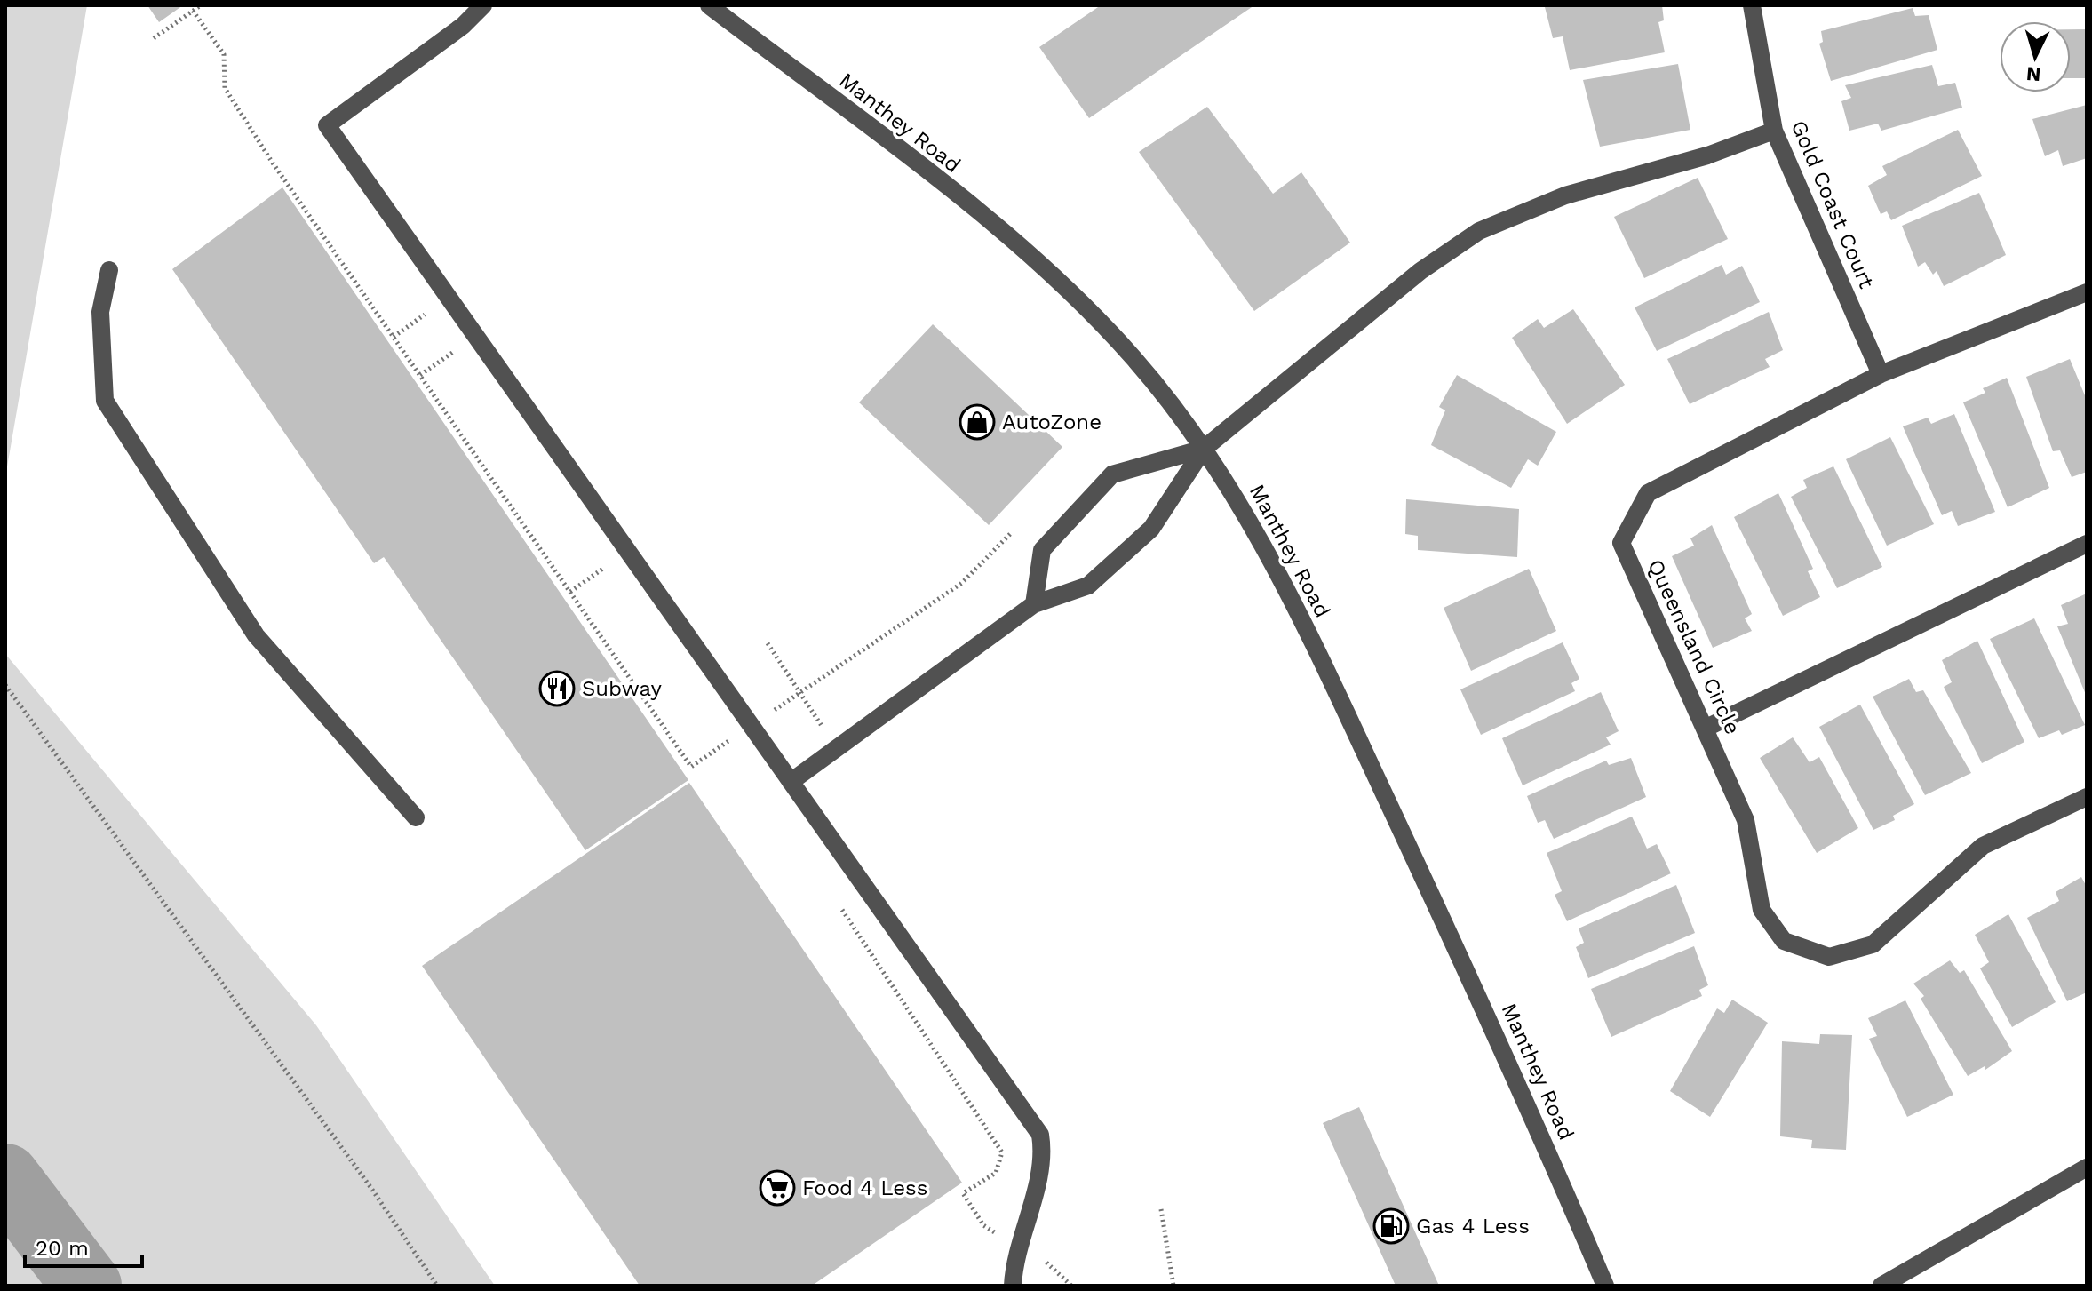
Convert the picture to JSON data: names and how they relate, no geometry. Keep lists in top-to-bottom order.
{
  "streets": {
    "street": ["Manthey Road", "Gold Coast Court", "Queensland Circle"]
  },
  "crossings": [
    ["Gold Coast Court", "Queensland Circle"]
  ],
  "places": {
    "shop": ["AutoZone"],
    "restaurant": ["Subway"],
    "supermarket": ["Food 4 Less"],
    "fuel station": ["Gas 4 Less"]
  },
  "scale_bar": "20 m",
  "north": "bottom"
}
